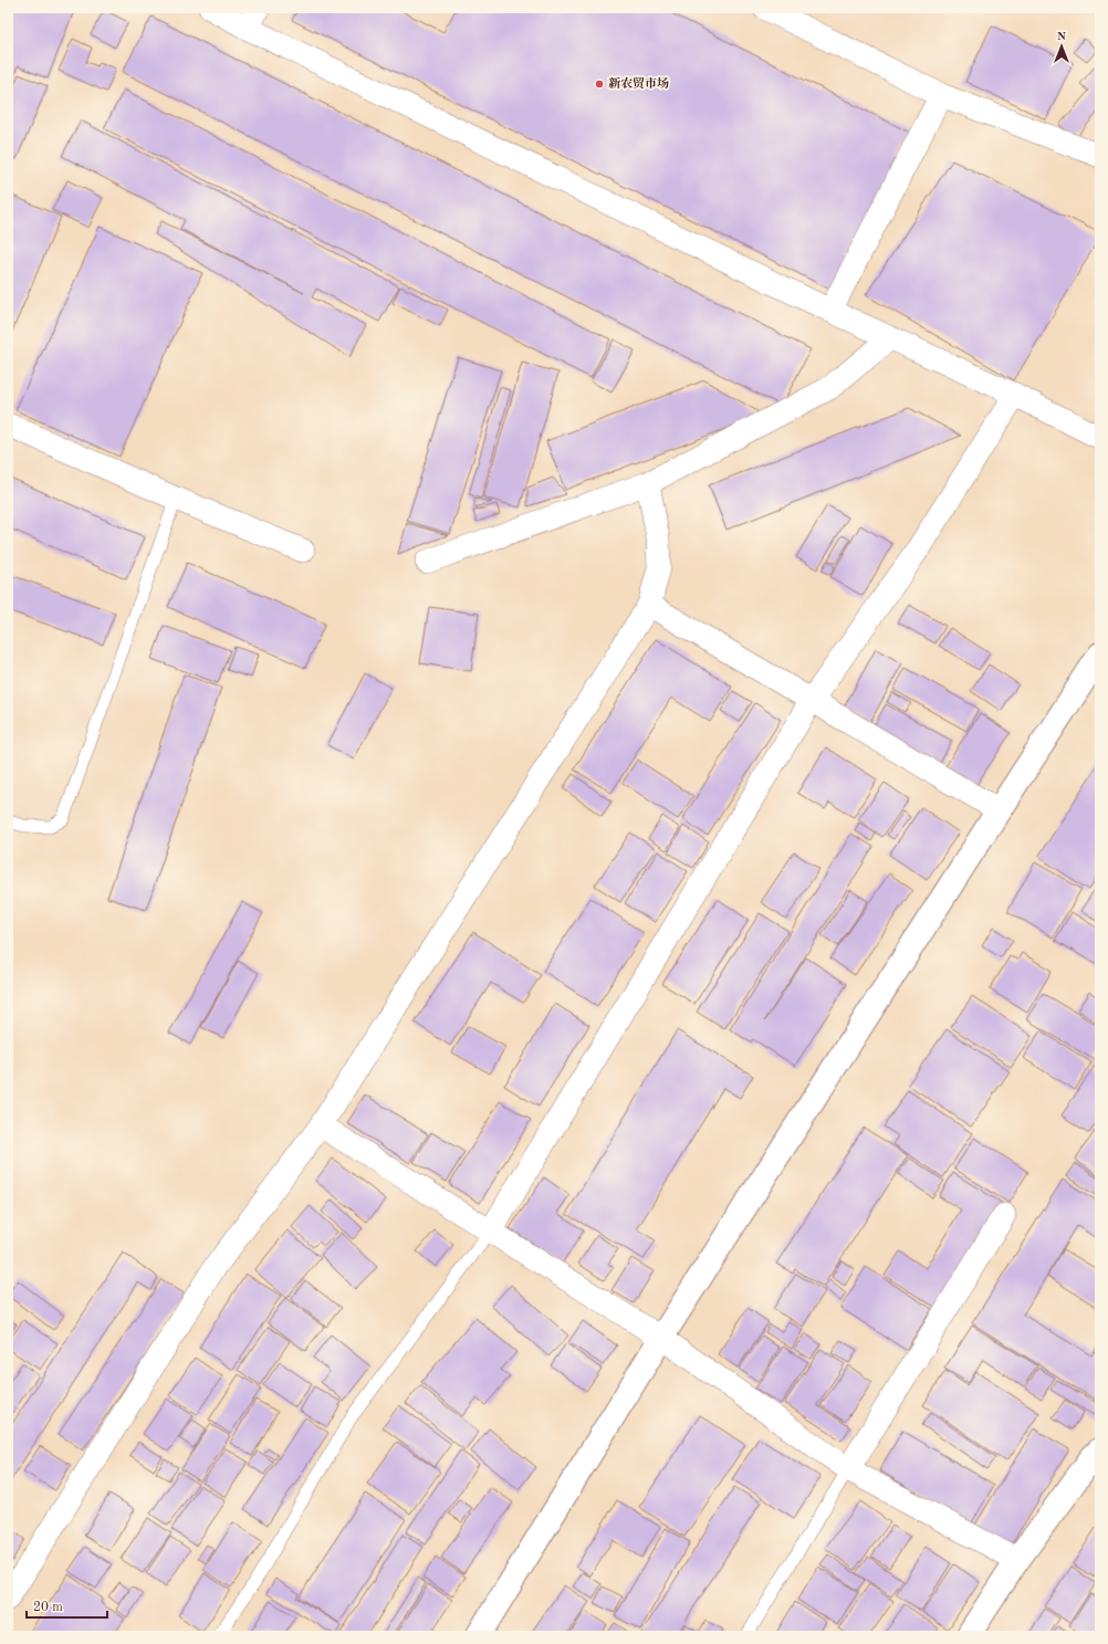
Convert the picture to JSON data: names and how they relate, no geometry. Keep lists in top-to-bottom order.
{
  "places": ["新农贸市场"],
  "scale_bar": "20 m",
  "north": "top"
}
